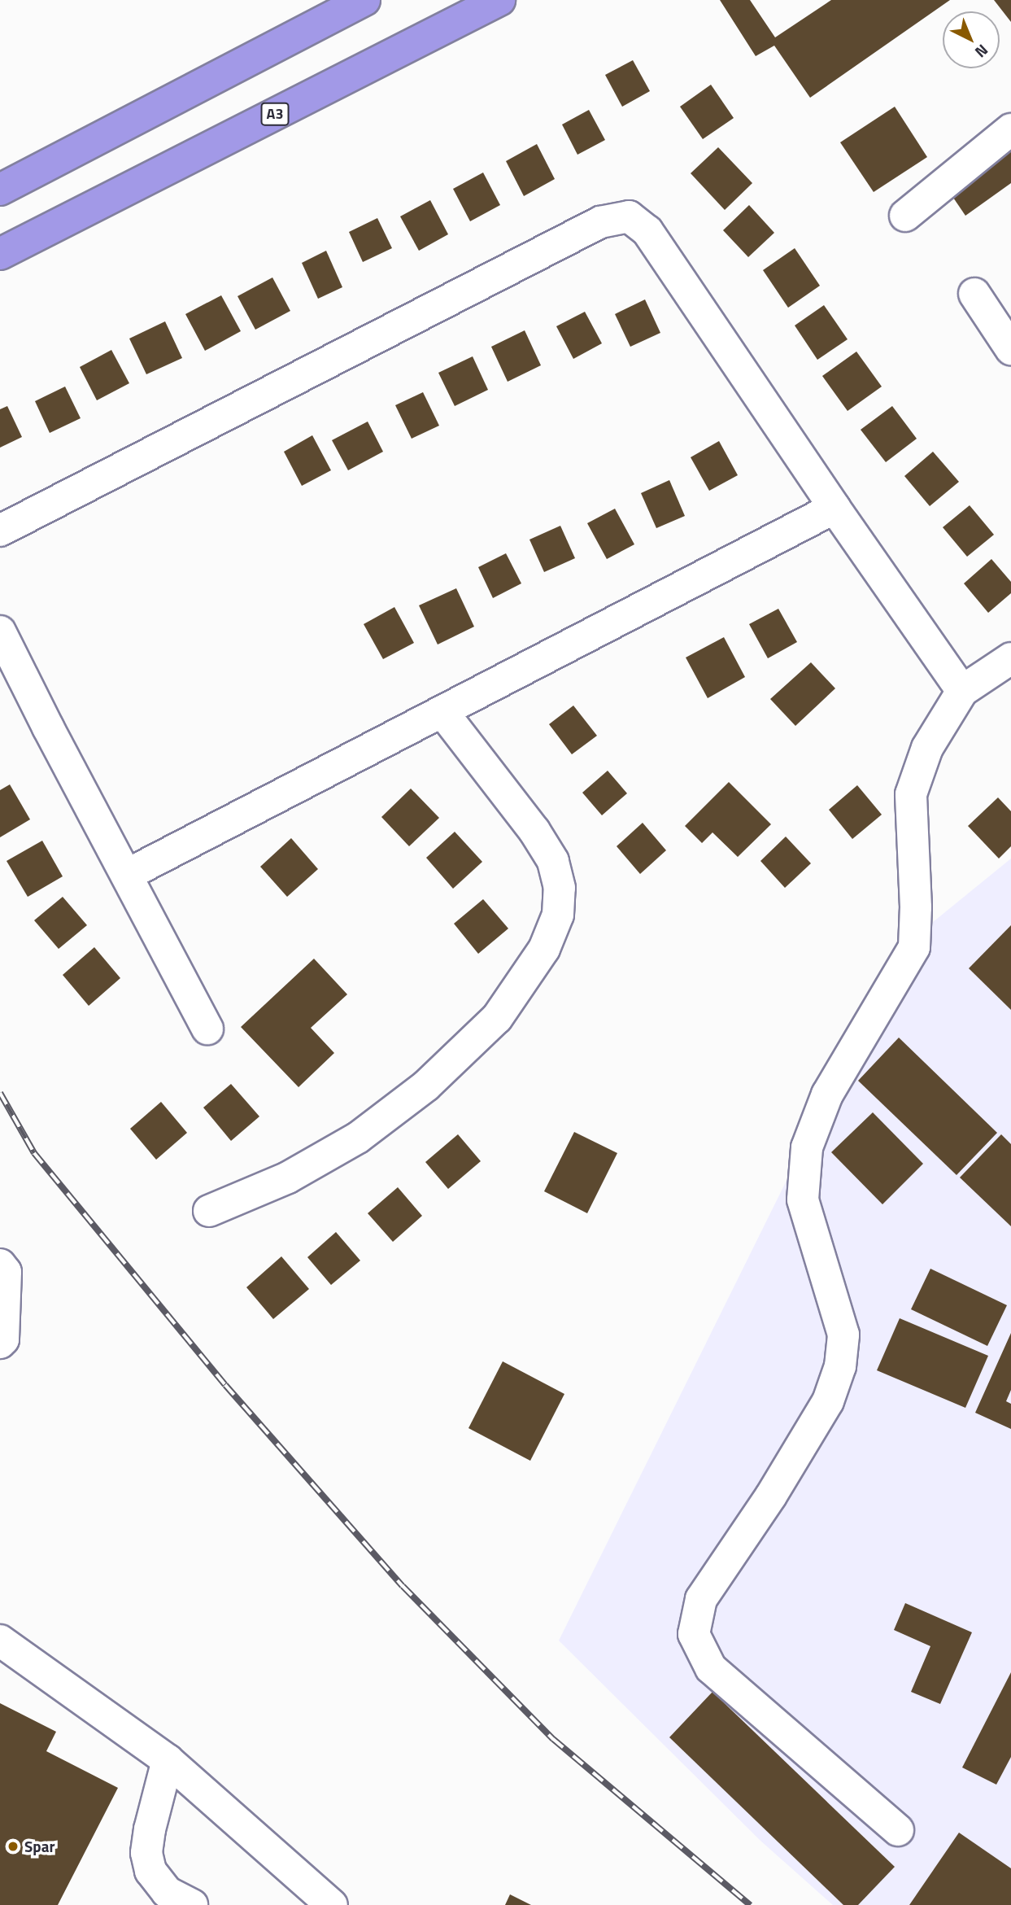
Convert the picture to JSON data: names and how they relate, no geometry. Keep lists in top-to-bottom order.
{
  "streets": {
    "highway": ["A3"]
  },
  "places": ["Spar"],
  "north": "bottom right"
}
